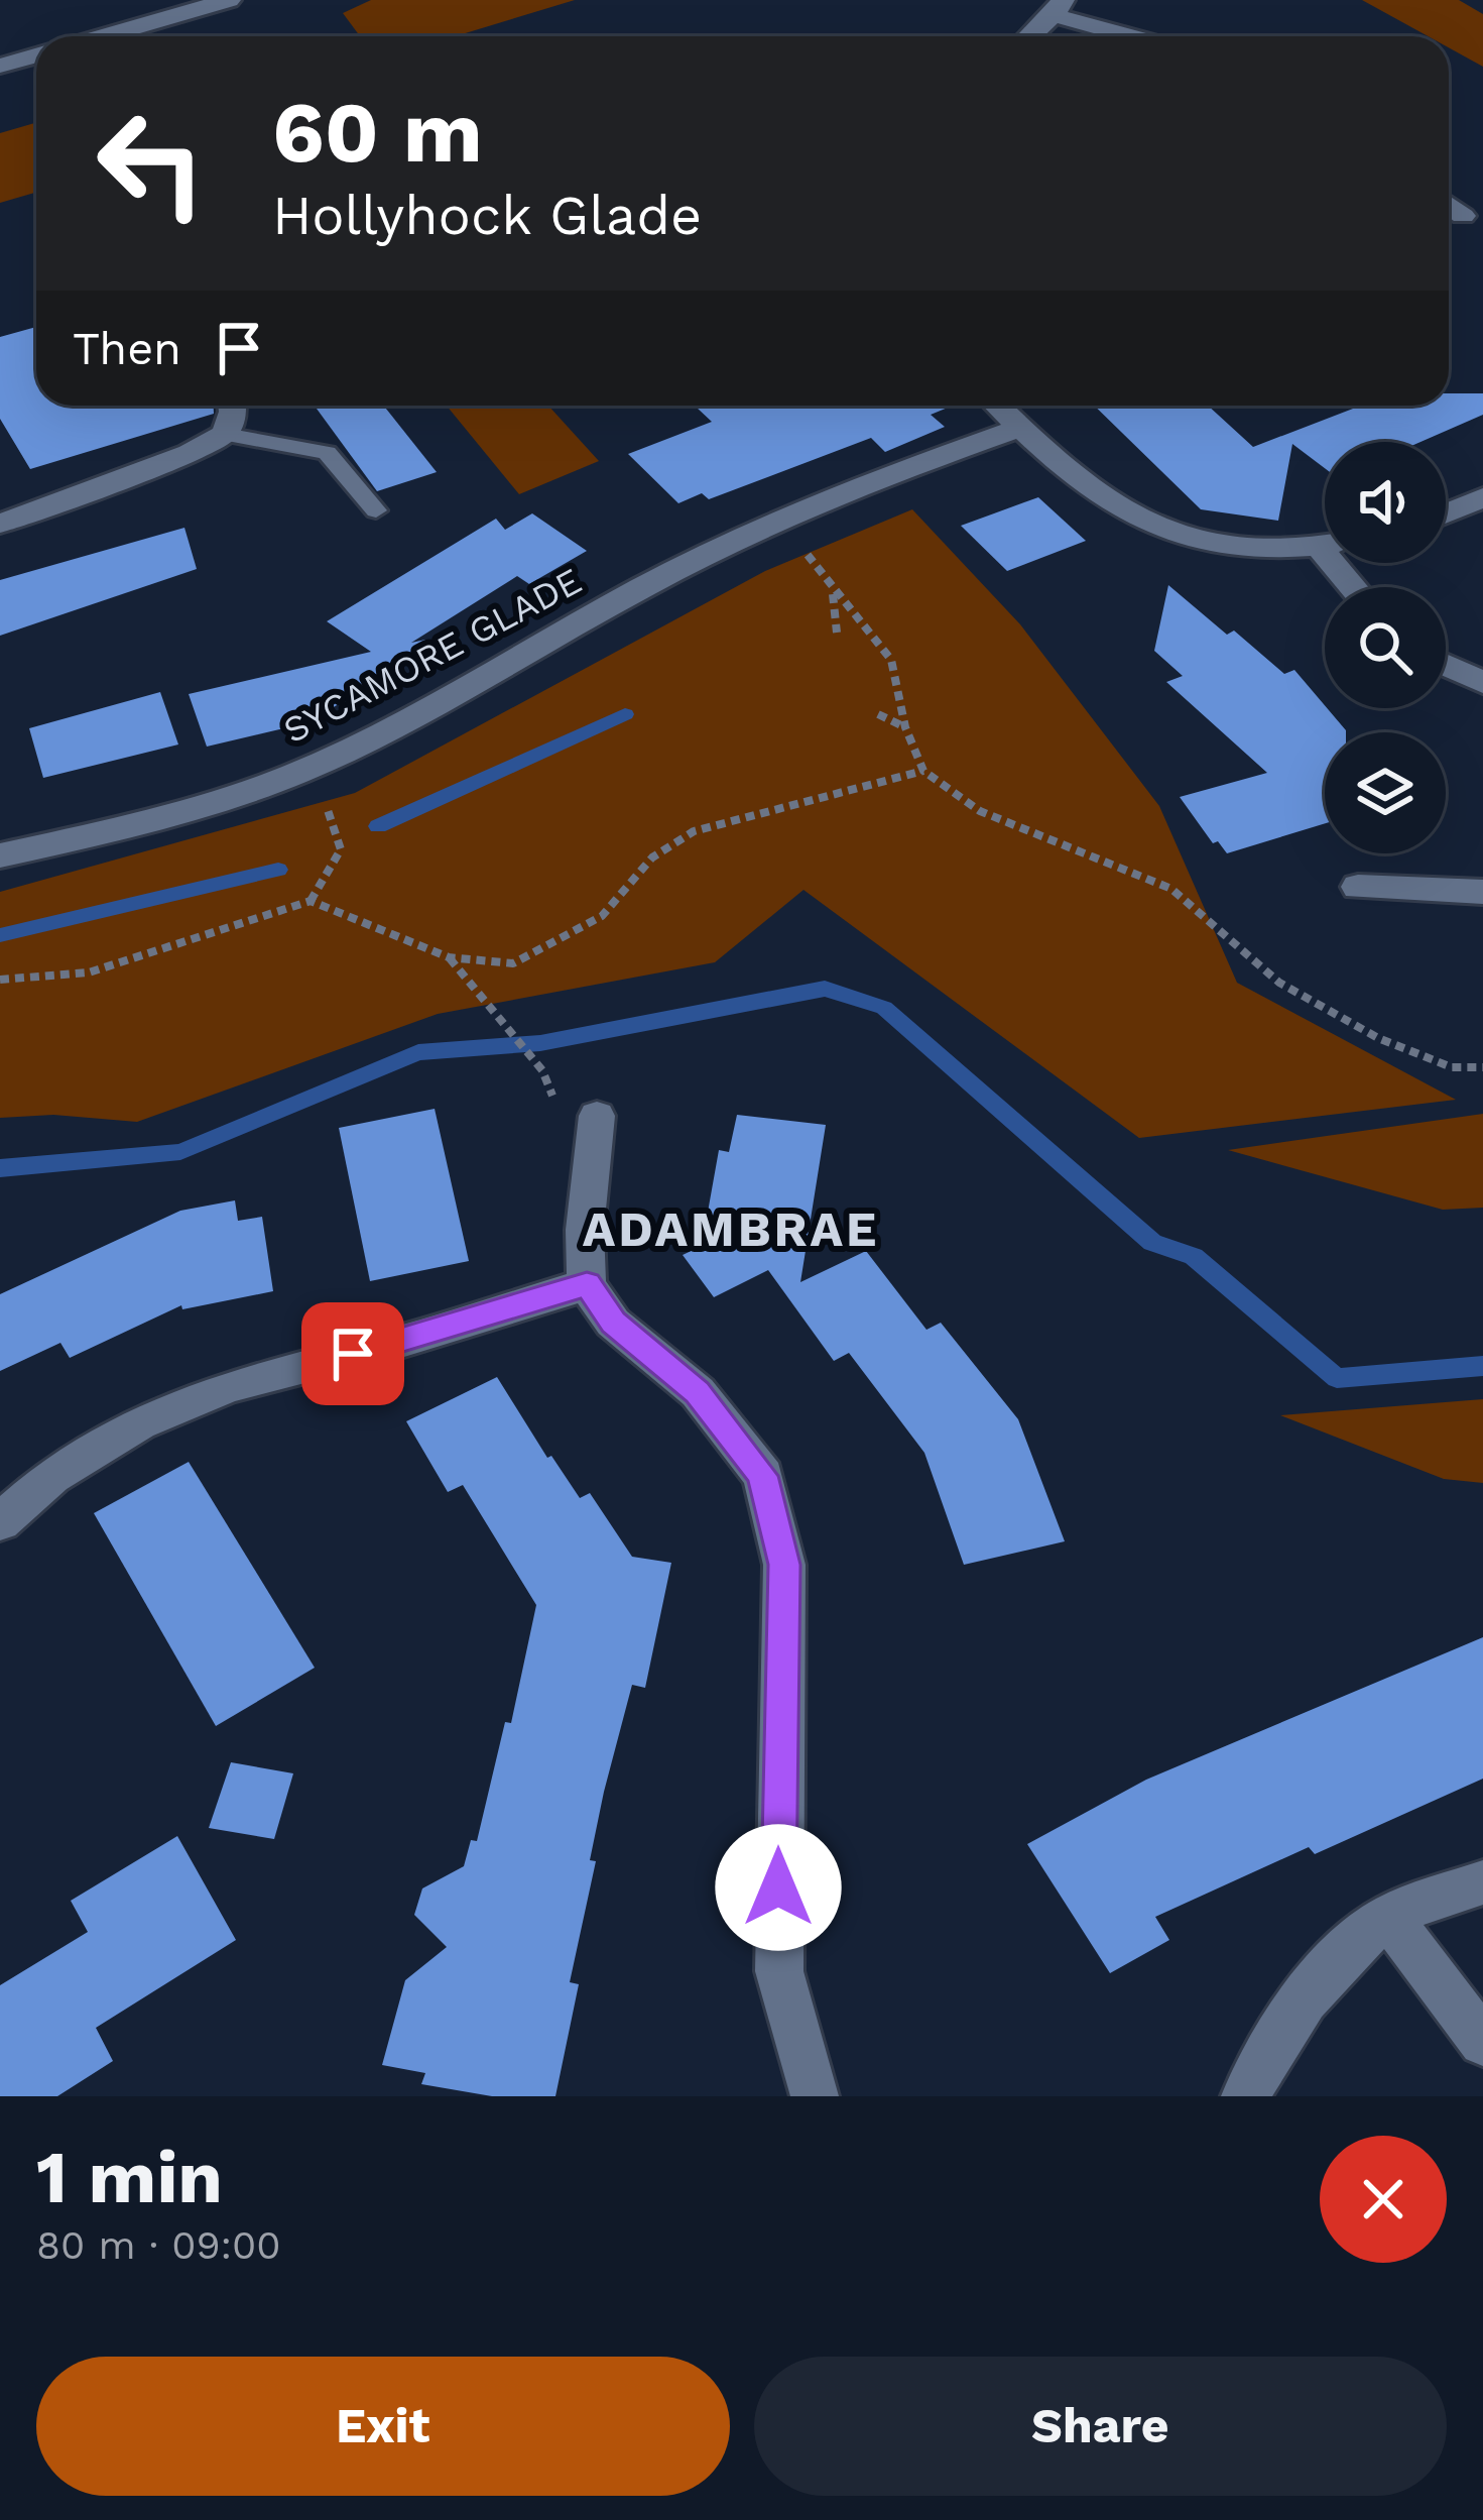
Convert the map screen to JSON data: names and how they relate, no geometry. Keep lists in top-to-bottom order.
{
  "streets": {
    "street": ["SYCAMORE GLADE"]
  },
  "districts": ["ADAMBRAE"],
  "page": {
    "turn": ["60 m", "Hollyhock Glade"],
    "then": "Then",
    "heading": ["1 min", "80 m · 09:00"],
    "buttons": ["Exit", "Share"]
  }
}
